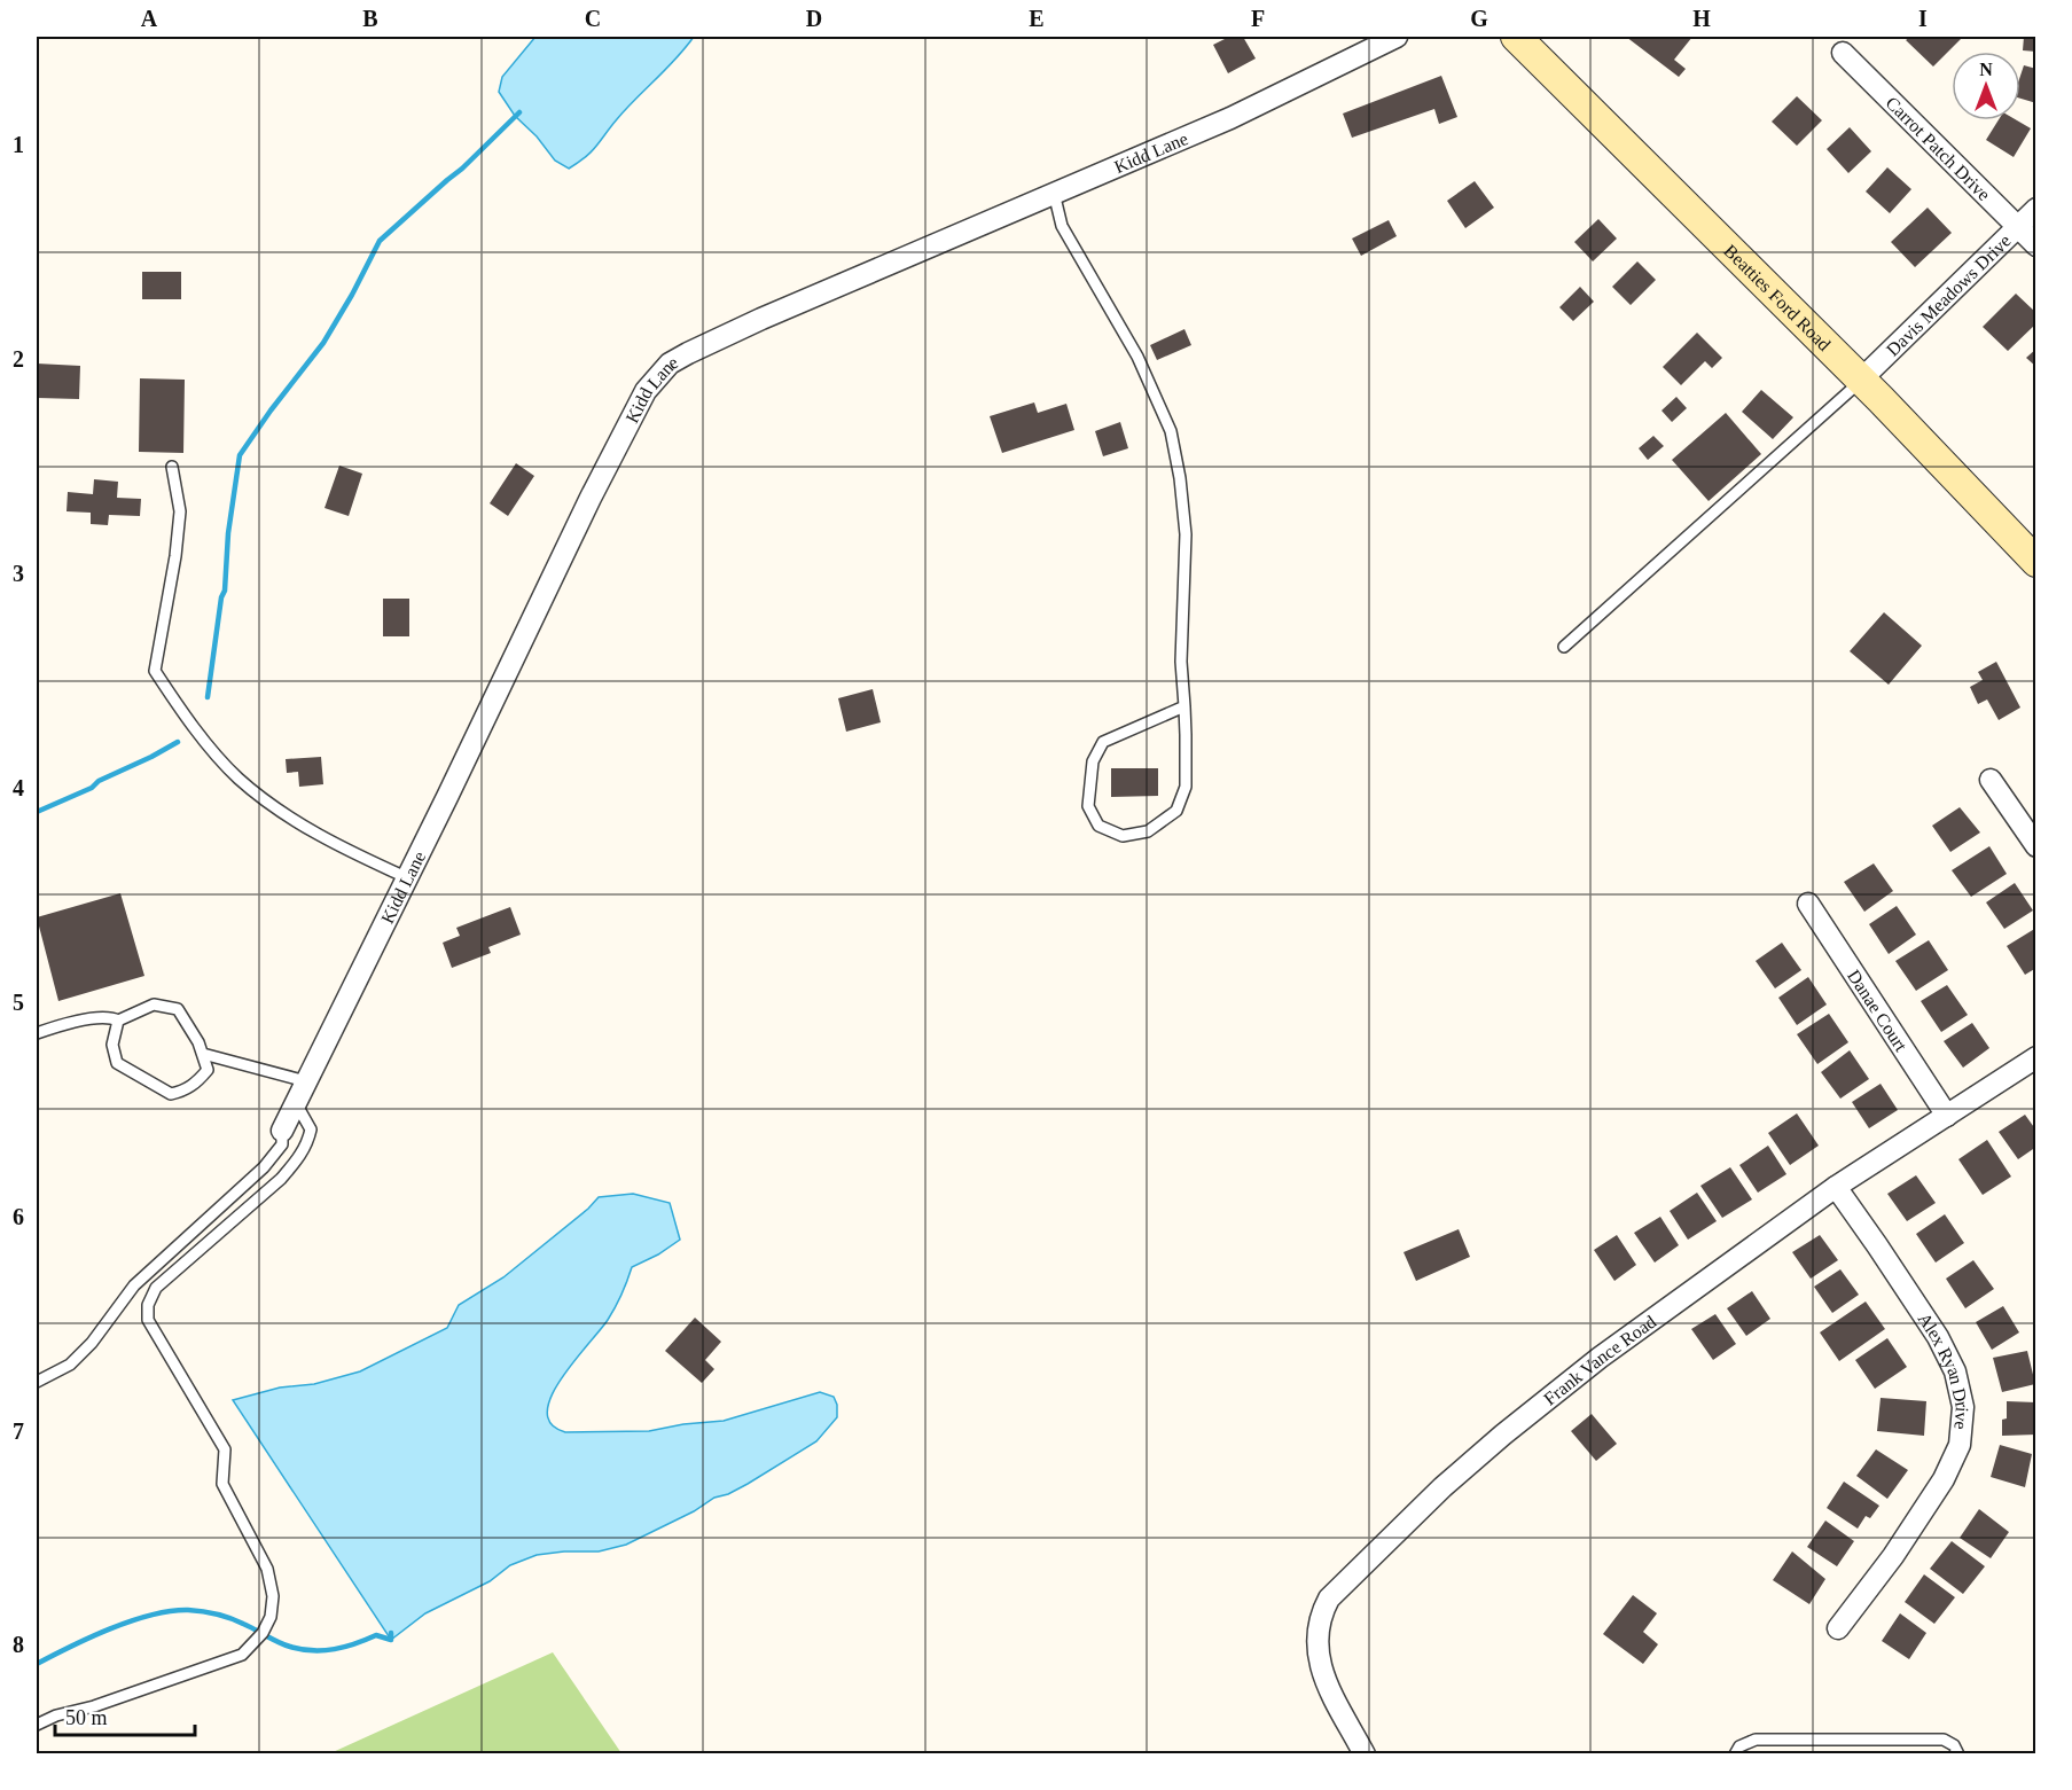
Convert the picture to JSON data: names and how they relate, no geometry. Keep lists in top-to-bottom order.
{
  "streets": {
    "main road": ["Beatties Ford Road"],
    "street": [
      "Carrot Patch Drive",
      "Kidd Lane",
      "Davis Meadows Drive",
      "Danae Court",
      "Frank Vance Road",
      "Alex Ryan Drive"
    ]
  },
  "crossings": [
    ["Carrot Patch Drive", "Davis Meadows Drive"],
    ["Davis Meadows Drive", "Beatties Ford Road"],
    ["Danae Court", "Frank Vance Road"],
    ["Frank Vance Road", "Alex Ryan Drive"]
  ],
  "scale_bar": "50 m",
  "north": "top",
  "grid": {
    "columns": [
      "A",
      "B",
      "C",
      "D",
      "E",
      "F",
      "G",
      "H",
      "I"
    ],
    "rows": [
      "1",
      "2",
      "3",
      "4",
      "5",
      "6",
      "7",
      "8"
    ]
  }
}
